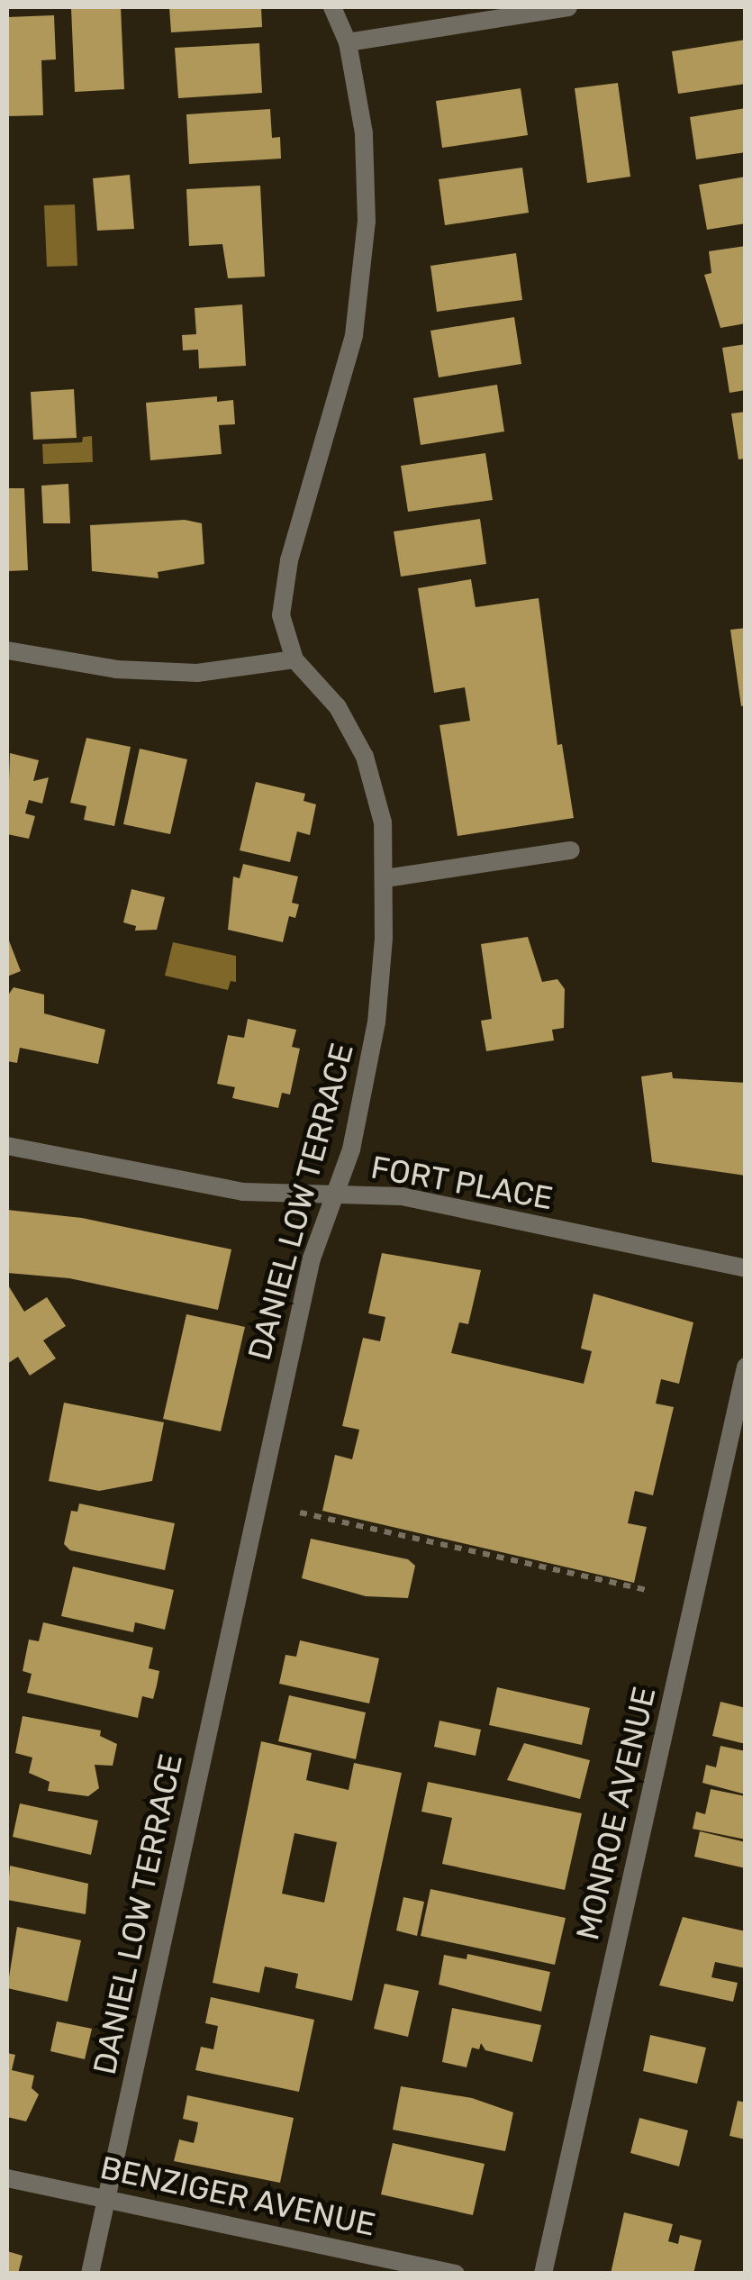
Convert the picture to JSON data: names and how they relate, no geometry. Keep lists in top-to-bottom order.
{
  "streets": {
    "street": [
      "FORT PLACE",
      "DANIEL LOW TERRACE",
      "MONROE AVENUE",
      "BENZIGER AVENUE"
    ]
  },
  "crossings": [
    ["FORT PLACE", "DANIEL LOW TERRACE"],
    ["DANIEL LOW TERRACE", "BENZIGER AVENUE"]
  ]
}
